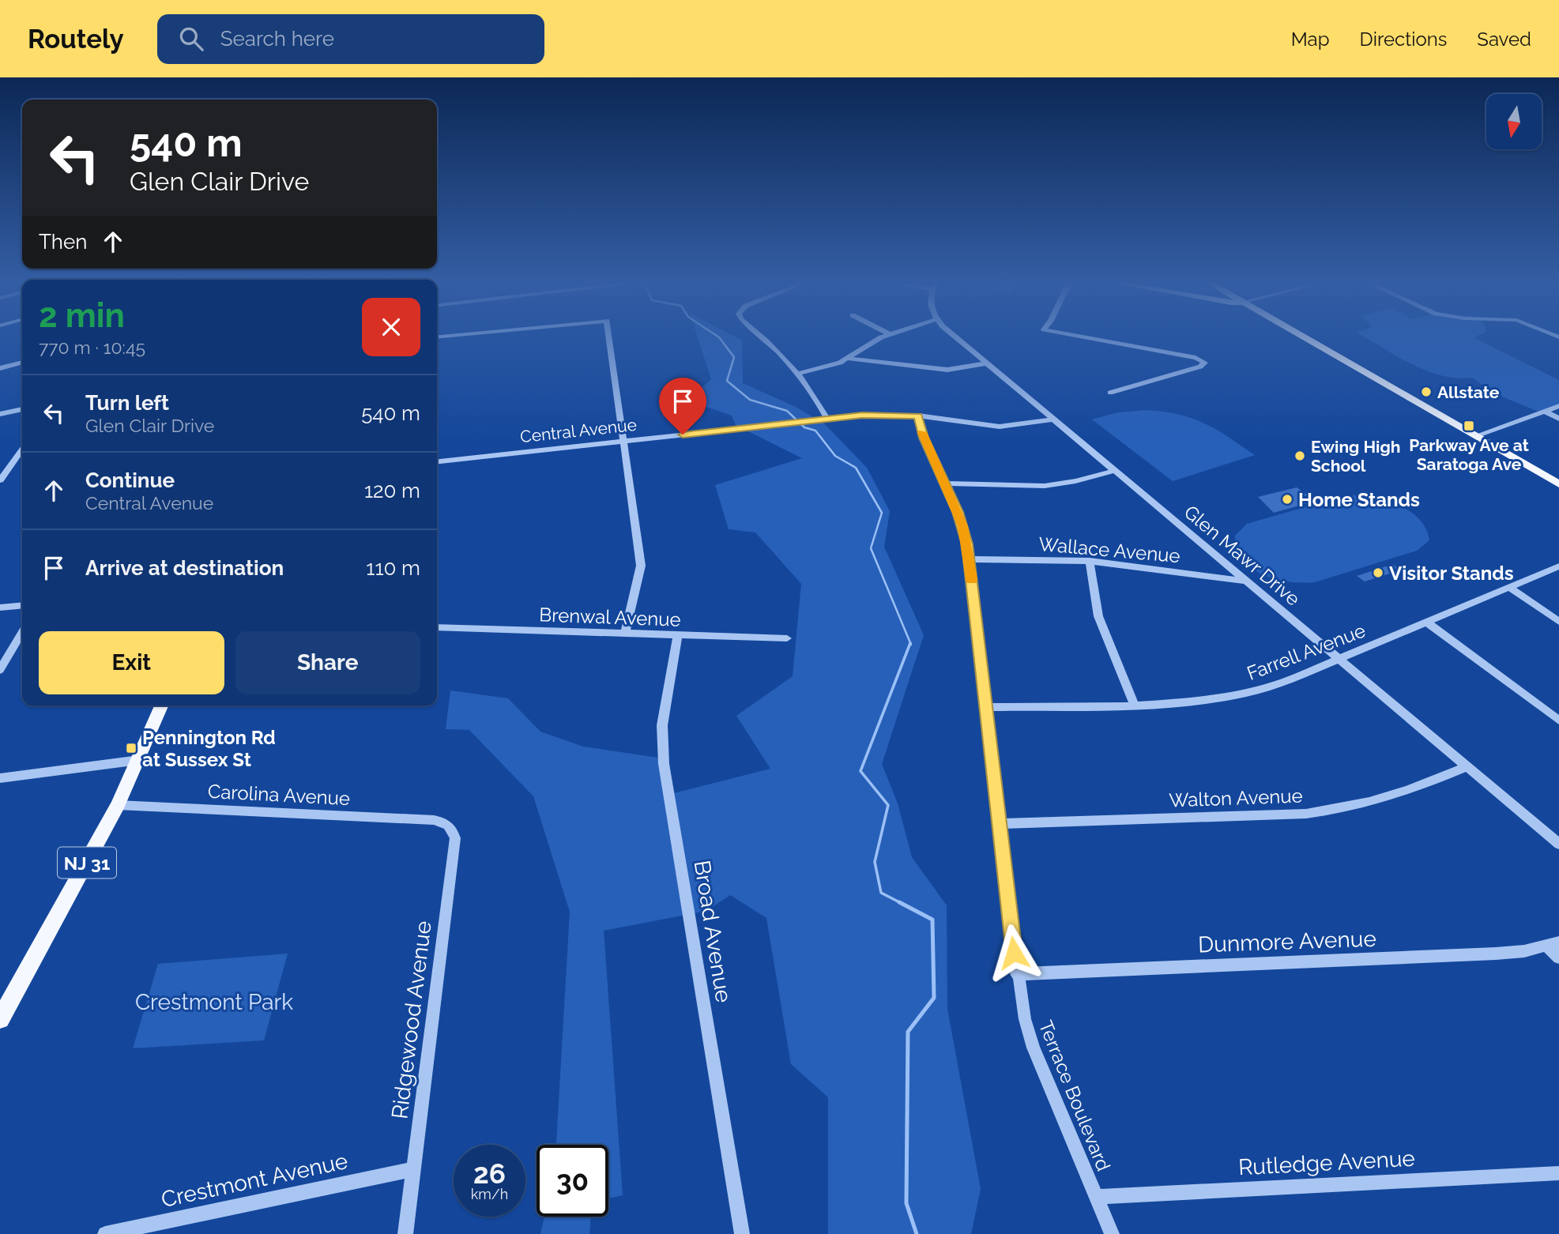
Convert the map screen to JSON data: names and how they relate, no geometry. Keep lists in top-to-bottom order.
{
  "streets": {
    "main road": ["NJ 31"],
    "street": [
      "Central Avenue",
      "Wallace Avenue",
      "Glen Mawr Drive",
      "Brenwal Avenue",
      "Farrell Avenue",
      "Carolina Avenue",
      "Walton Avenue",
      "Broad Avenue",
      "Dunmore Avenue",
      "Ridgewood Avenue",
      "Terrace Boulevard",
      "Rutledge Avenue",
      "Crestmont Avenue"
    ]
  },
  "crossings": [
    ["Central Avenue", "Glen Mawr Drive"],
    ["Central Avenue", "Terrace Boulevard"],
    ["Wallace Avenue", "Glen Mawr Drive"],
    ["Wallace Avenue", "Terrace Boulevard"],
    ["Glen Mawr Drive", "Farrell Avenue"],
    ["Glen Mawr Drive", "Walton Avenue"],
    ["Brenwal Avenue", "Broad Avenue"],
    ["Farrell Avenue", "Terrace Boulevard"],
    ["Carolina Avenue", "NJ 31"],
    ["Carolina Avenue", "Ridgewood Avenue"],
    ["Walton Avenue", "Terrace Boulevard"],
    ["Dunmore Avenue", "Terrace Boulevard"],
    ["Ridgewood Avenue", "Crestmont Avenue"],
    ["Terrace Boulevard", "Rutledge Avenue"]
  ],
  "parks": ["Crestmont Park"],
  "places": {
    "other": [
      "Allstate",
      "Ewing High School",
      "Home Stands",
      "Visitor Stands"
    ],
    "transit": ["Parkway Ave at Saratoga Ave", "Pennington Rd at Sussex St"]
  },
  "north": "bottom",
  "page": {
    "header": "Routely",
    "search": "Search here",
    "nav": ["Map", "Directions", "Saved"],
    "turn": ["540 m", "Glen Clair Drive"],
    "then": "Then",
    "heading": ["2 min", "770 m · 10:45"],
    "list": [
      {
        "name": "Turn left",
        "note": "Glen Clair Drive",
        "value": "540 m"
      },
      {
        "name": "Continue",
        "note": "Central Avenue",
        "value": "120 m"
      },
      {
        "name": "Arrive at destination",
        "value": "110 m"
      }
    ],
    "buttons": ["Exit", "Share"],
    "speed": "26 km/h",
    "limit": "30"
  }
}
